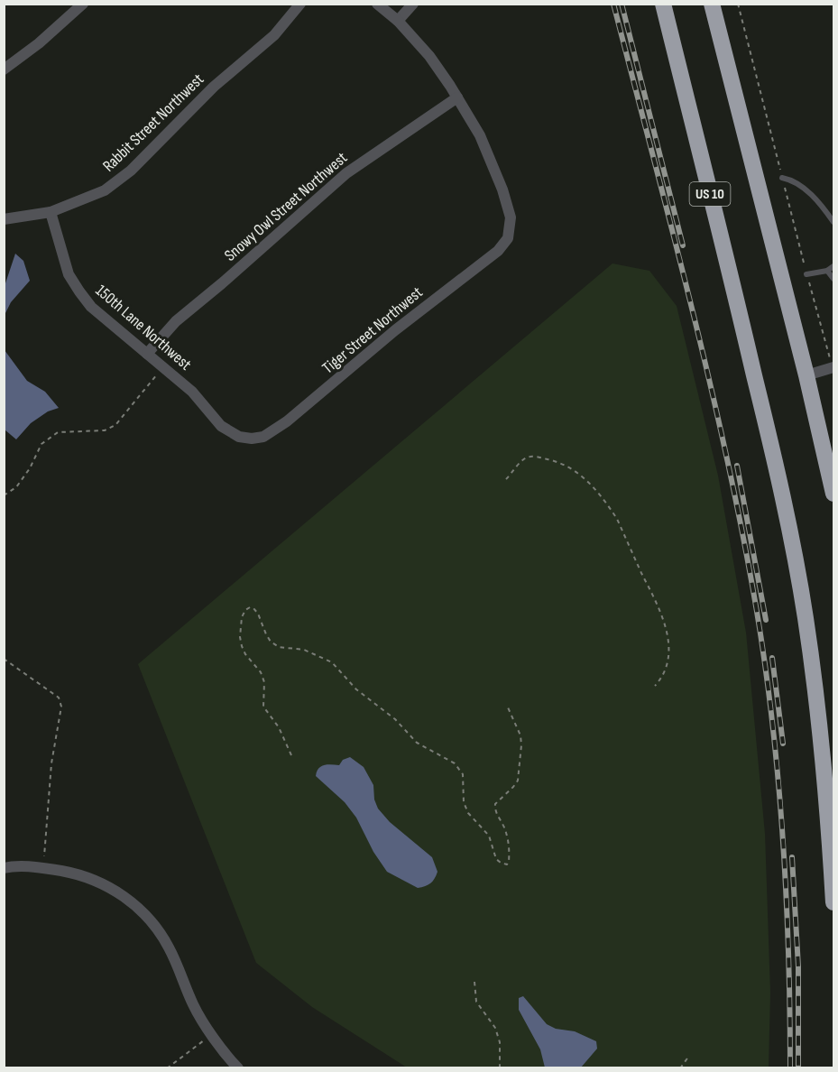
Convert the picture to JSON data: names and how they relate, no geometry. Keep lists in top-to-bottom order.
{
  "streets": {
    "highway": ["US 10"],
    "street": [
      "Rabbit Street Northwest",
      "Snowy Owl Street Northwest",
      "150th Lane Northwest",
      "Tiger Street Northwest"
    ]
  },
  "crossings": [
    ["Rabbit Street Northwest", "150th Lane Northwest"],
    ["Snowy Owl Street Northwest", "150th Lane Northwest"],
    ["Snowy Owl Street Northwest", "Tiger Street Northwest"],
    ["150th Lane Northwest", "Tiger Street Northwest"]
  ]
}
